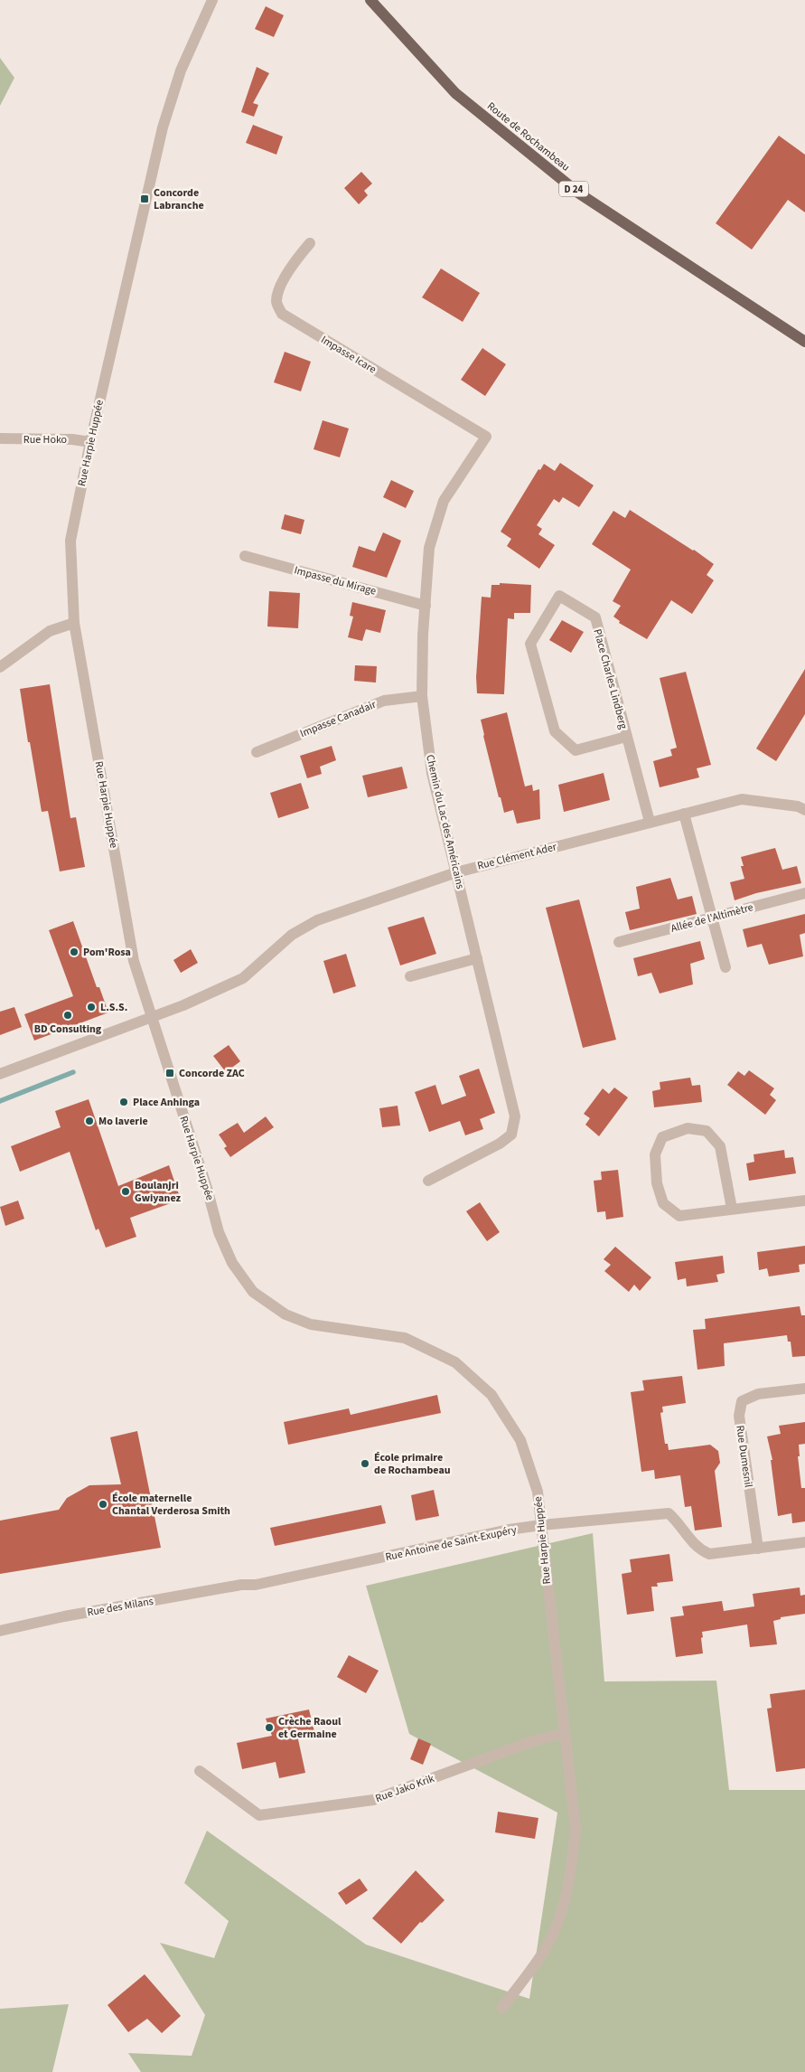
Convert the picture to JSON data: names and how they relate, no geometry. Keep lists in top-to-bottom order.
{
  "streets": {
    "main road": ["Route de Rochambeau", "D 24"],
    "street": [
      "Impasse Icare",
      "Rue Hoko",
      "Rue Harpie Huppée",
      "Impasse du Mirage",
      "Place Charles Lindberg",
      "Impasse Canadair",
      "Chemin du Lac des Américains",
      "Rue Clément Ader",
      "Allée de l'Altimètre",
      "Rue Dumesnil",
      "Rue Antoine de Saint-Exupéry",
      "Rue des Milans",
      "Rue Jako Krik"
    ]
  },
  "crossings": [
    ["Impasse Icare", "Chemin du Lac des Américains"],
    ["Rue Hoko", "Rue Harpie Huppée"],
    ["Rue Harpie Huppée", "Rue Clément Ader"],
    ["Rue Harpie Huppée", "Rue Antoine de Saint-Exupéry"],
    ["Rue Harpie Huppée", "Rue Jako Krik"],
    ["Impasse du Mirage", "Chemin du Lac des Américains"],
    ["Place Charles Lindberg", "Rue Clément Ader"],
    ["Impasse Canadair", "Chemin du Lac des Américains"],
    ["Chemin du Lac des Américains", "Rue Clément Ader"],
    ["Rue Dumesnil", "Rue Antoine de Saint-Exupéry"],
    ["Rue Antoine de Saint-Exupéry", "Rue des Milans"]
  ],
  "places": {
    "transit": ["Concorde Labranche", "Concorde ZAC"],
    "other": [
      "Pom'Rosa",
      "L.S.S.",
      "BD Consulting",
      "Place Anhinga",
      "Mo laverie",
      "Boulanjri Gwiyanez",
      "École primaire de Rochambeau",
      "École maternelle Chantal Verderosa Smith",
      "Crèche Raoul et Germaine"
    ]
  }
}
